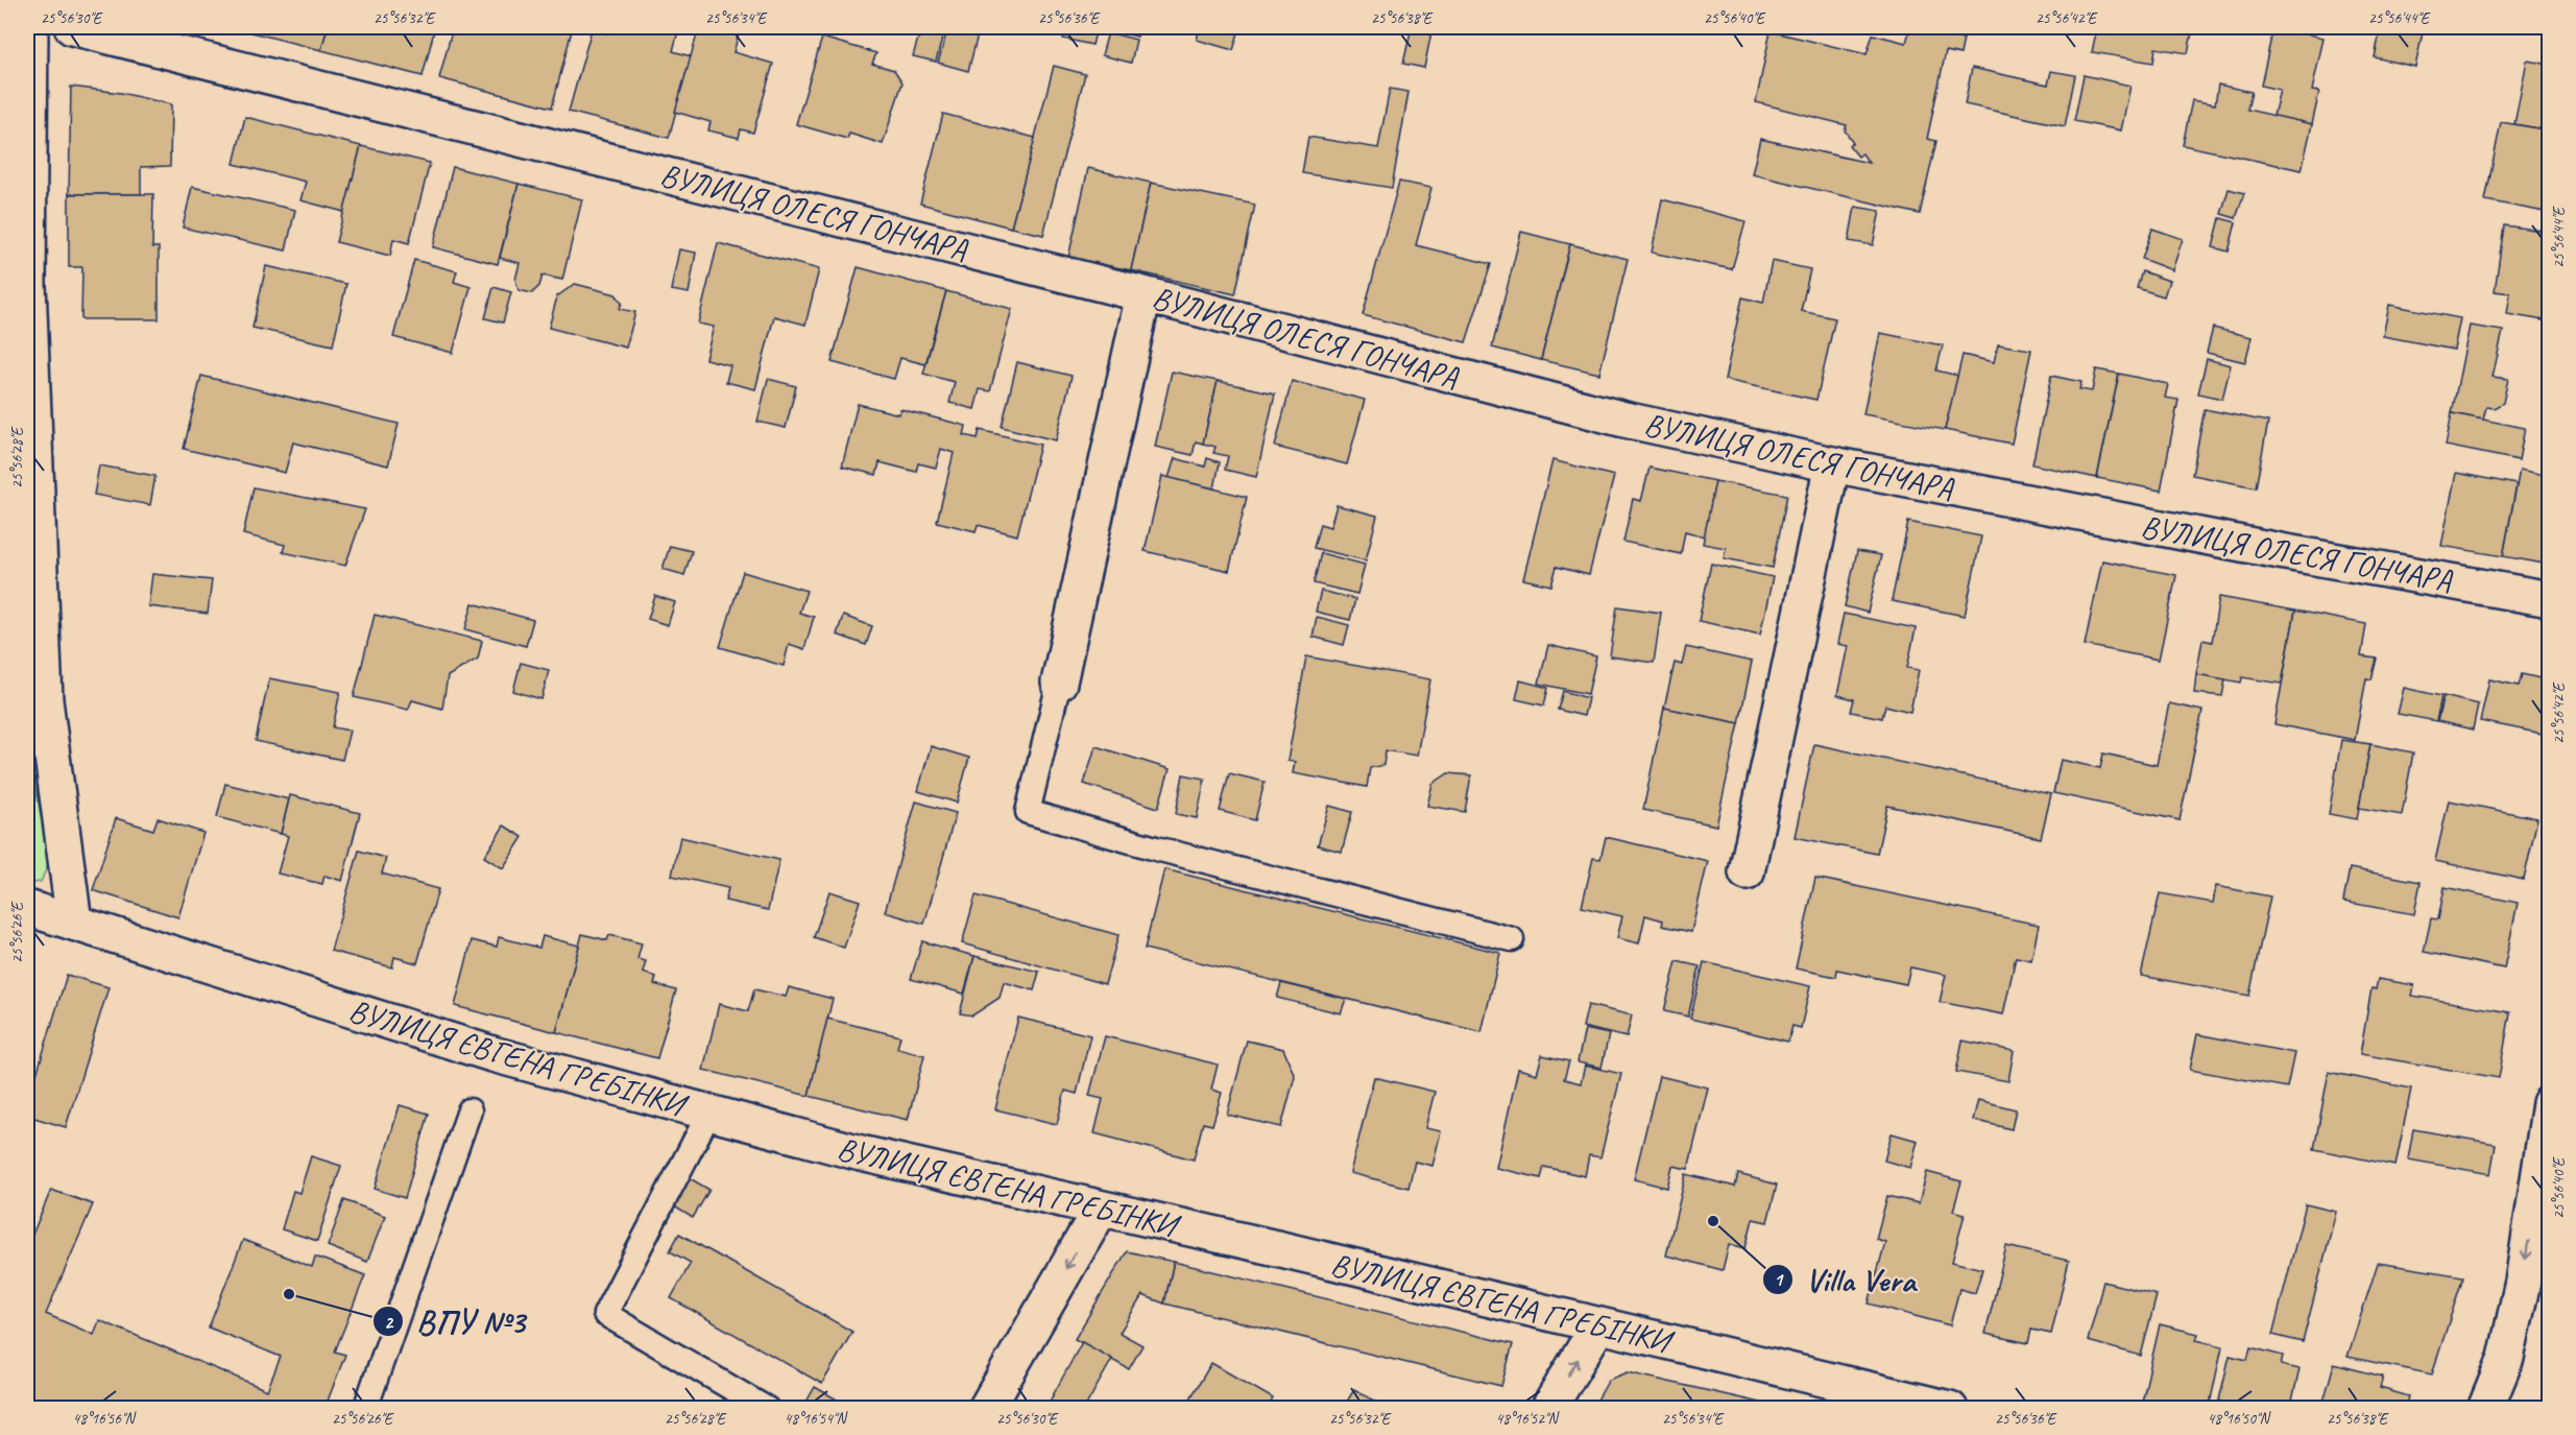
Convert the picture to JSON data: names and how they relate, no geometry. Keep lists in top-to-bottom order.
{
  "streets": {
    "street": ["ВУЛИЦЯ ОЛЕСЯ ГОНЧАРА", "ВУЛИЦЯ ЄВГЕНА ГРЕБІНКИ"]
  },
  "places": ["Villa Vera", "ВПУ №3"],
  "coordinates": [
    "25°56'30\"E",
    "25°56'32\"E",
    "25°56'34\"E",
    "25°56'36\"E",
    "25°56'38\"E",
    "25°56'40\"E",
    "25°56'42\"E",
    "25°56'44\"E",
    "25°56'28\"E",
    "25°56'26\"E",
    "48°16'56\"N",
    "48°16'54\"N",
    "48°16'52\"N",
    "48°16'50\"N"
  ]
}
